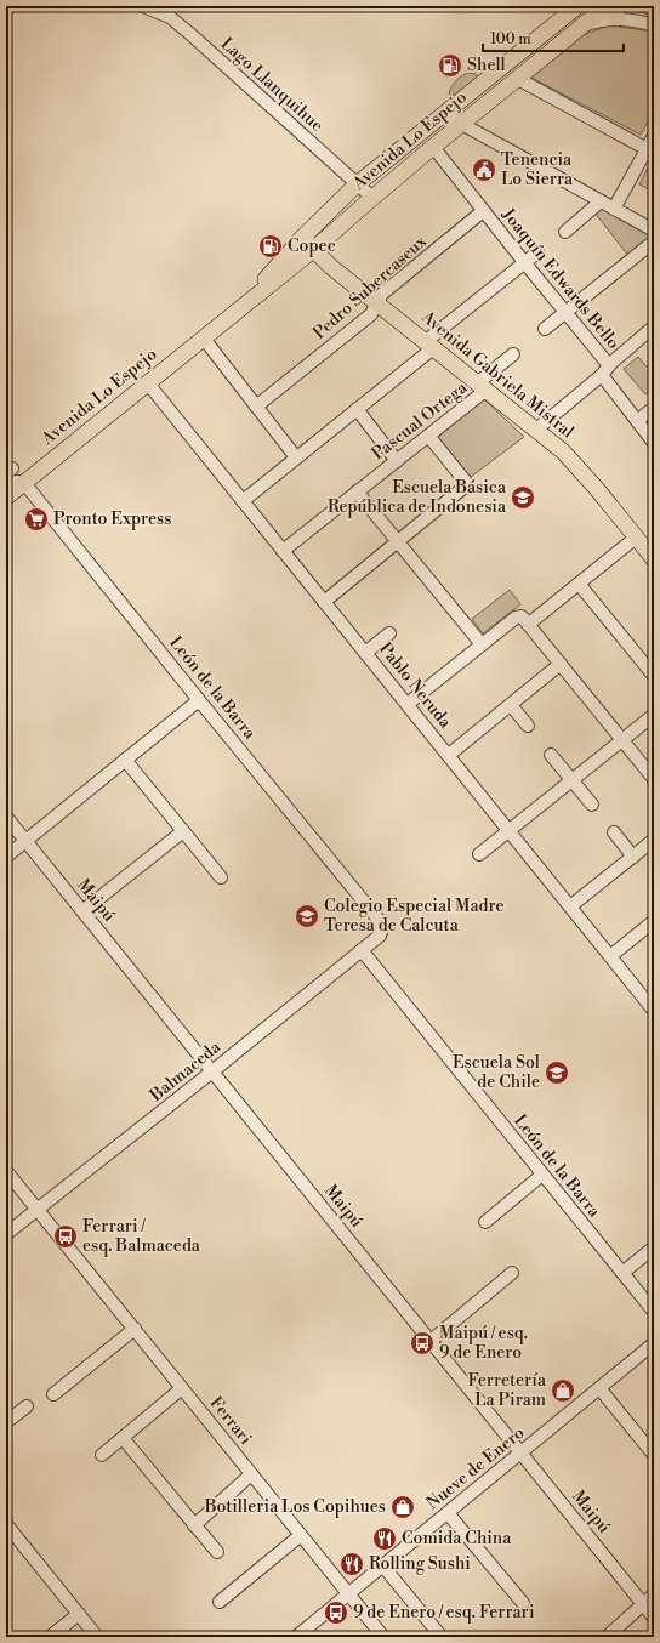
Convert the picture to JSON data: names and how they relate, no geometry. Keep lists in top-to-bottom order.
{
  "streets": {
    "main road": ["Avenida Lo Espejo", "Avenida Gabriela Mistral"],
    "street": [
      "Lago Llanquihue",
      "Joaquín Edwards Bello",
      "Pedro Subercaseux",
      "Pascual Ortega",
      "Pablo Neruda",
      "León de la Barra",
      "Maipú",
      "Balmaceda",
      "Ferrari",
      "Nueve de Enero"
    ]
  },
  "crossings": [
    ["Lago Llanquihue", "Avenida Lo Espejo"],
    ["Avenida Lo Espejo", "Joaquín Edwards Bello"],
    ["Avenida Lo Espejo", "Avenida Gabriela Mistral"],
    ["Avenida Lo Espejo", "Pablo Neruda"],
    ["Avenida Lo Espejo", "León de la Barra"],
    ["Joaquín Edwards Bello", "Pedro Subercaseux"],
    ["Pedro Subercaseux", "Avenida Gabriela Mistral"],
    ["Avenida Gabriela Mistral", "Pascual Ortega"],
    ["Pascual Ortega", "Pablo Neruda"],
    ["León de la Barra", "Balmaceda"],
    ["Maipú", "Balmaceda"],
    ["Maipú", "Nueve de Enero"],
    ["Balmaceda", "Ferrari"],
    ["Ferrari", "Nueve de Enero"]
  ],
  "places": {
    "fuel station": ["Shell", "Copec"],
    "public building": ["Tenencia Lo Sierra"],
    "school or university": ["Escuela Básica República de Indonesia", "Colegio Especial Madre Teresa de Calcuta", "Escuela Sol de Chile"],
    "supermarket": ["Pronto Express"],
    "bus stop": ["Ferrari / esq. Balmaceda", "Maipú / esq. 9 de Enero", "9 de Enero / esq. Ferrari"],
    "shop": ["Ferretería La Piram", "Botilleria Los Copihues"],
    "restaurant": ["Comida China", "Rolling Sushi"]
  },
  "scale_bar": "100 m"
}
